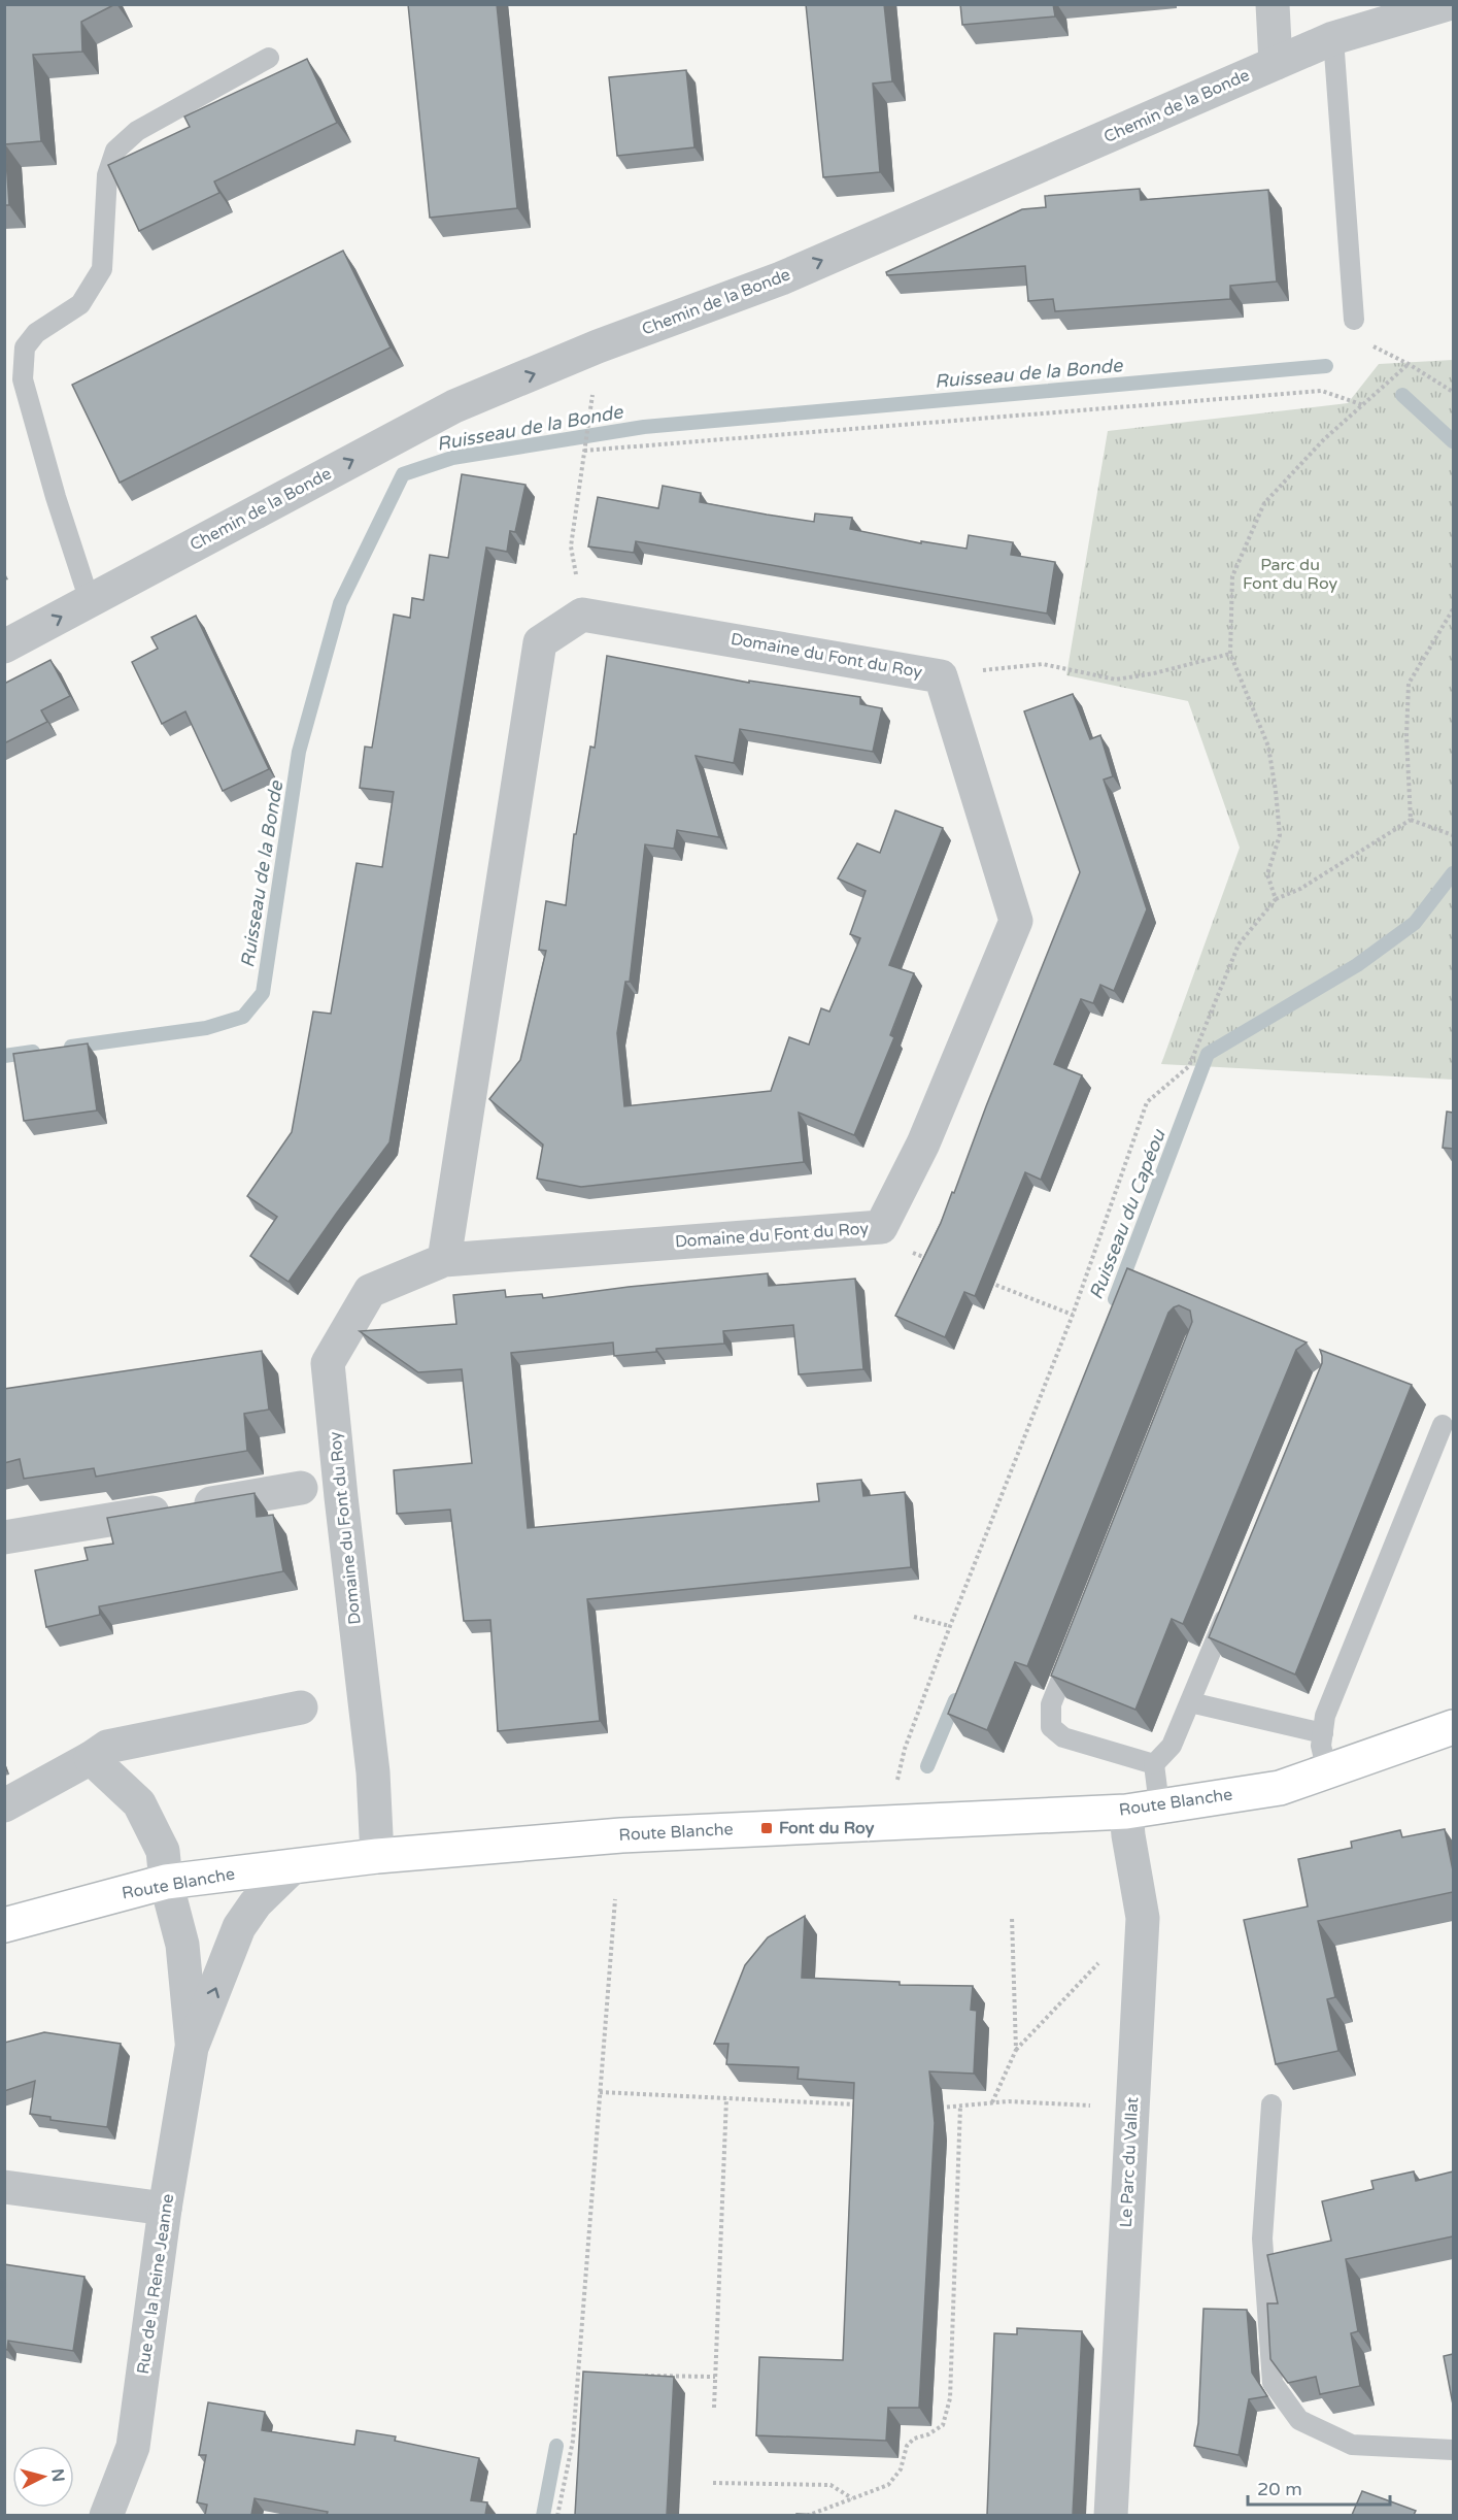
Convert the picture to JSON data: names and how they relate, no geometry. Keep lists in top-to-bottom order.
{
  "streets": {
    "street": [
      "Chemin de la Bonde",
      "Domaine du Font du Roy",
      "Route Blanche",
      "Le Parc du Vallat",
      "Rue de la Reine Jeanne"
    ]
  },
  "crossings": [
    ["Domaine du Font du Roy", "Route Blanche"],
    ["Route Blanche", "Le Parc du Vallat"],
    ["Route Blanche", "Rue de la Reine Jeanne"]
  ],
  "one_way": ["Chemin de la Bonde"],
  "water": ["Ruisseau de la Bonde", "Ruisseau du Capéou"],
  "parks": ["Parc du Font du Roy"],
  "places": {
    "transit": ["Font du Roy"]
  },
  "scale_bar": "20 m",
  "north": "right"
}
